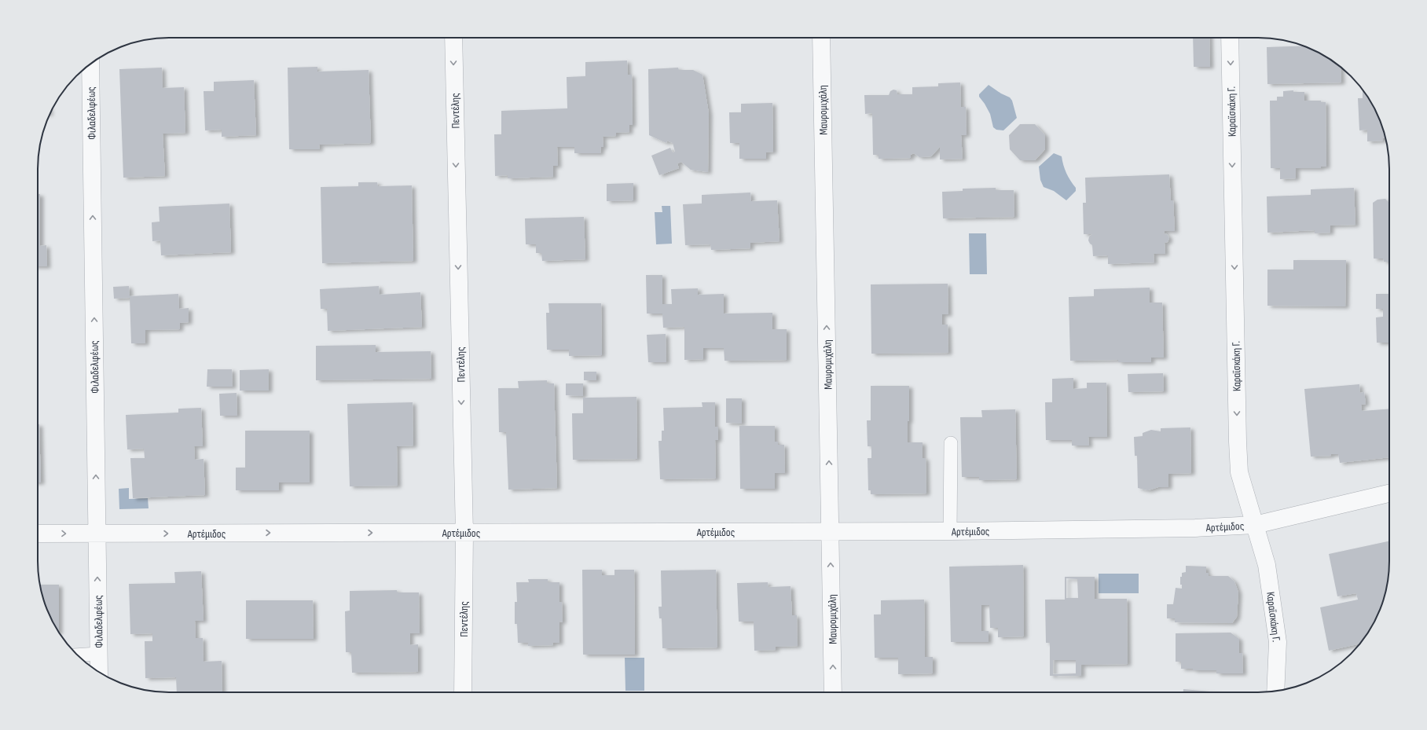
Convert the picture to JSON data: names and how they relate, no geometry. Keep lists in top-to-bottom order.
{
  "streets": {
    "street": [
      "Μαυρομιχάλη",
      "Πεντέλης",
      "Καραϊσκάκη Γ.",
      "Φιλαδελφέως",
      "Αρτέμιδος"
    ]
  },
  "crossings": [
    ["Μαυρομιχάλη", "Αρτέμιδος"],
    ["Πεντέλης", "Αρτέμιδος"],
    ["Καραϊσκάκη Γ.", "Αρτέμιδος"],
    ["Φιλαδελφέως", "Αρτέμιδος"]
  ],
  "one_way": [
    "Μαυρομιχάλη",
    "Πεντέλης",
    "Καραϊσκάκη Γ.",
    "Φιλαδελφέως"
  ]
}
